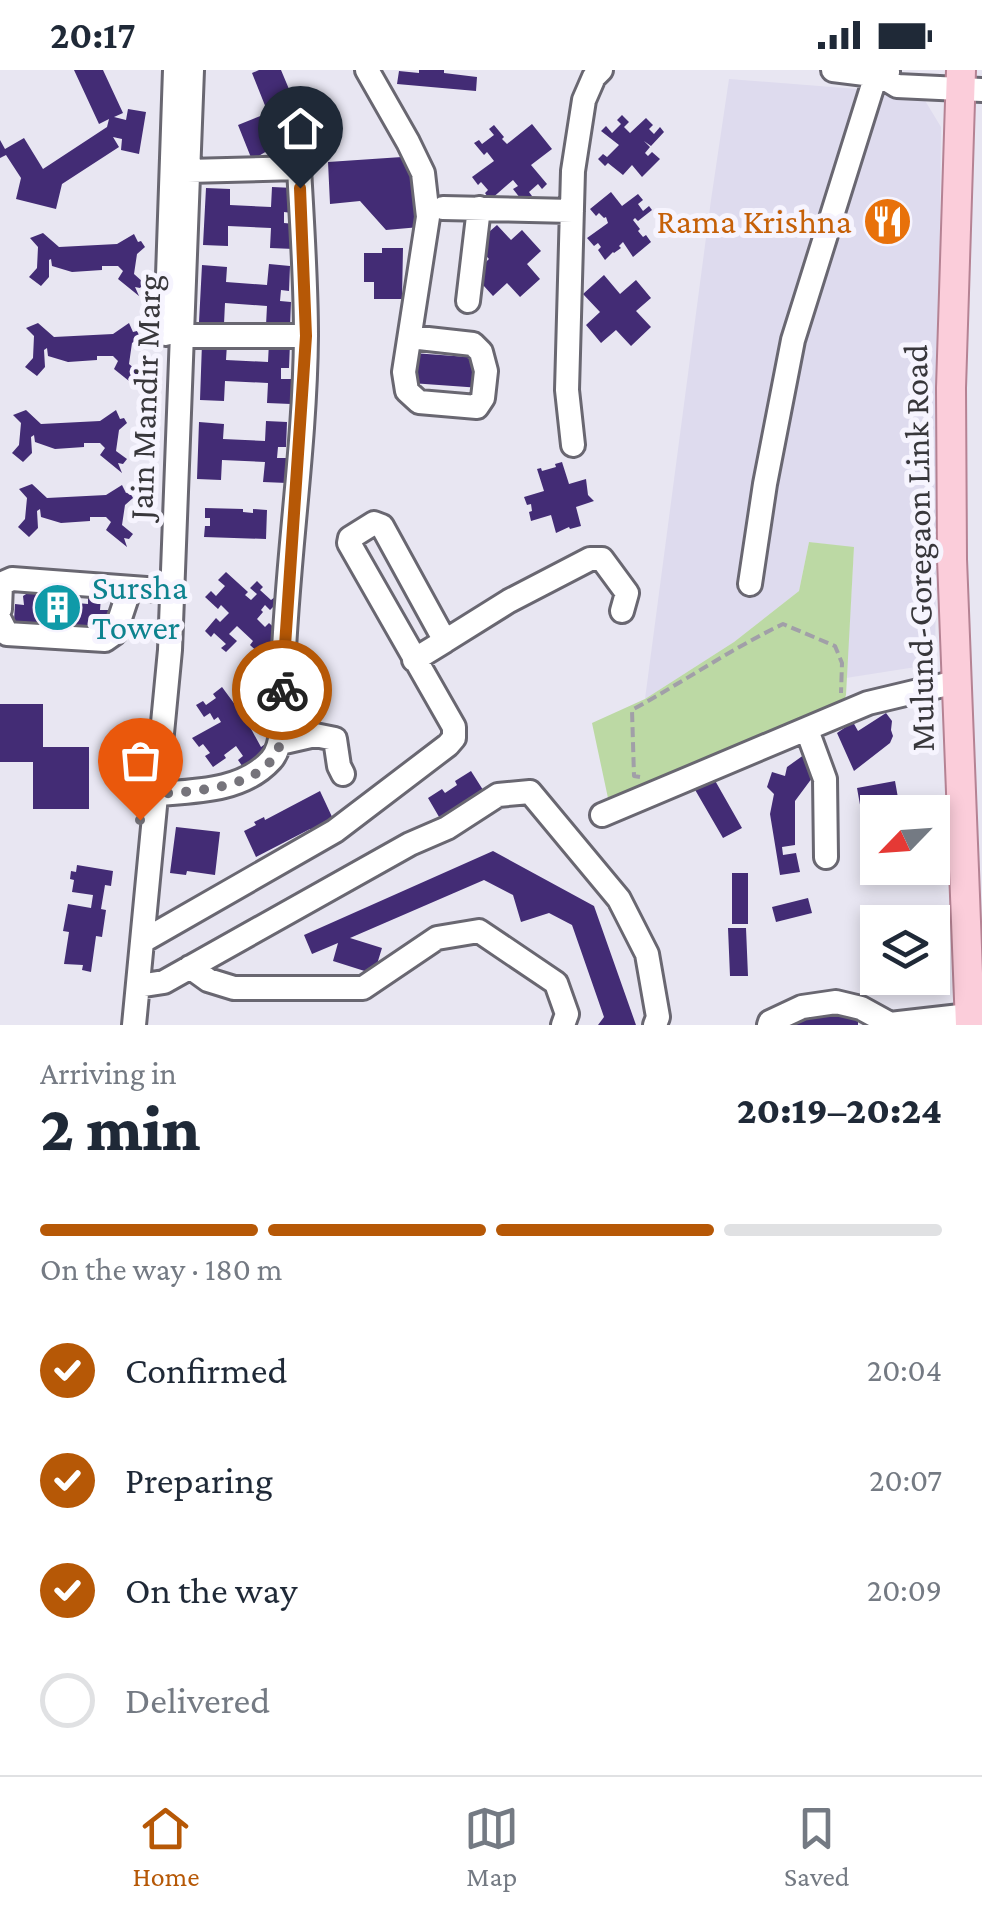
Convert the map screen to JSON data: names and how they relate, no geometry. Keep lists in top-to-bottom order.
{
  "streets": {
    "main road": ["Mulund-Goregaon Link Road"],
    "street": ["Jain Mandir Marg"]
  },
  "places": {
    "restaurant": ["Rama Krishna"],
    "building": ["Sursha Tower"]
  },
  "north": "bottom left",
  "page": {
    "status": "20:17",
    "heading": ["2 min", "Arriving in", "20:19–20:24"],
    "bar": "On the way · 180 m",
    "list": [
      ["Confirmed", "20:04"],
      ["Preparing", "20:07"],
      ["On the way", "20:09"],
      "Delivered"
    ],
    "tabs": ["Home", "Map", "Saved"]
  }
}
